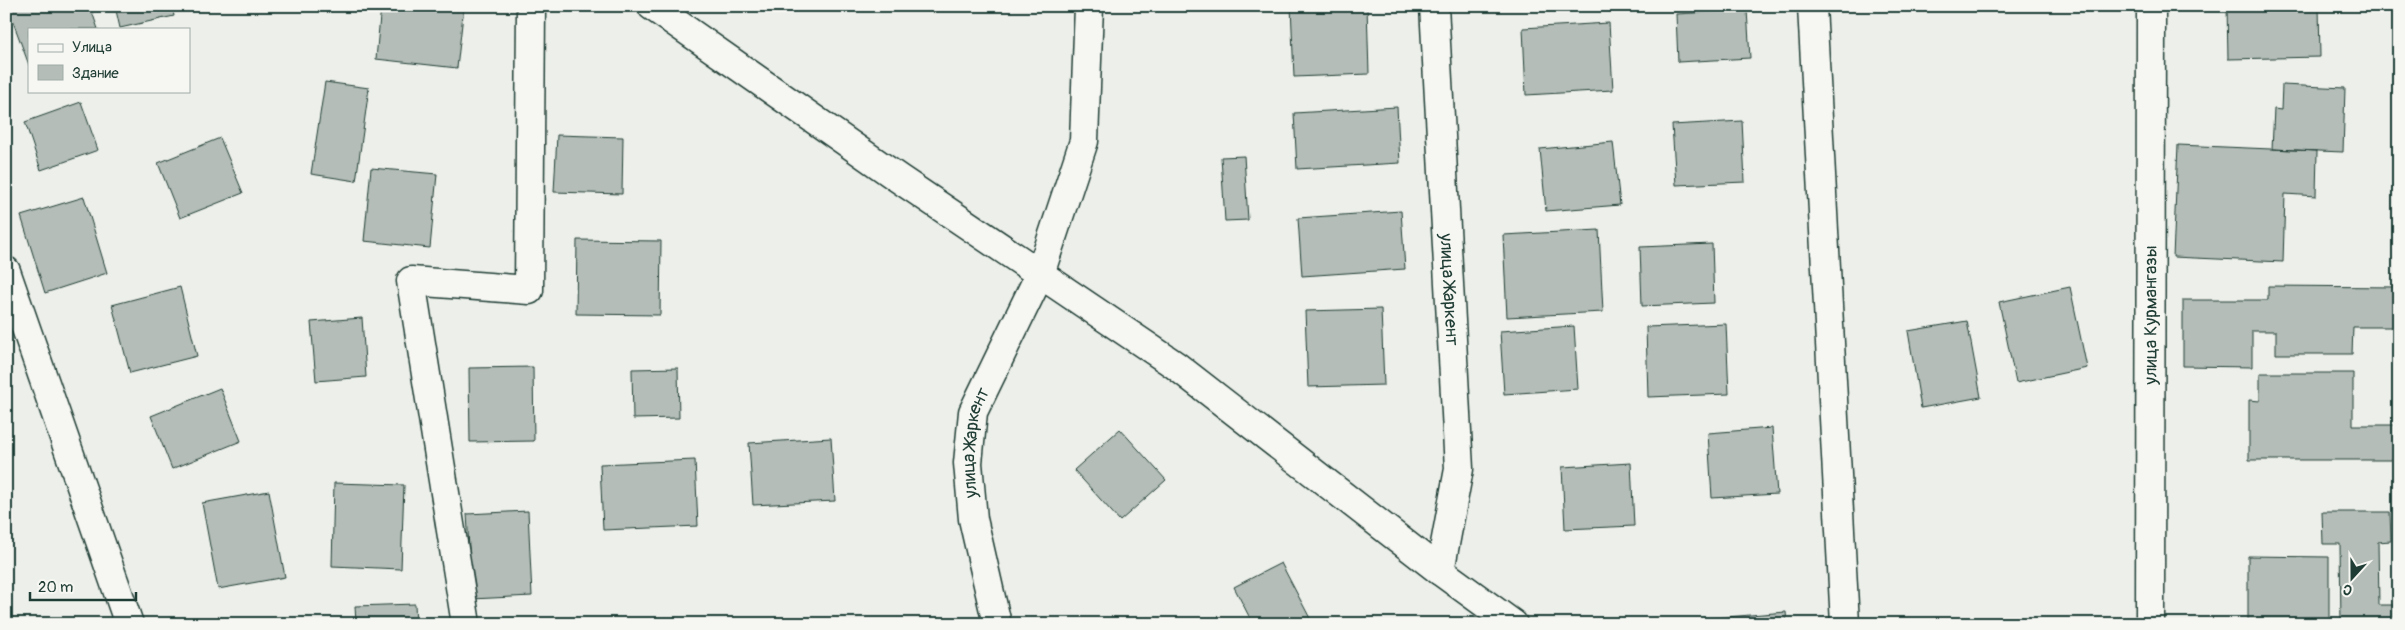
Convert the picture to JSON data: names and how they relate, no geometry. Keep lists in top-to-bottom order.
{
  "streets": {
    "street": ["улица Жаркент", "улица Курмангазы"]
  },
  "legend": ["Улица", "Здание"],
  "scale_bar": "20 m",
  "north": "bottom"
}
